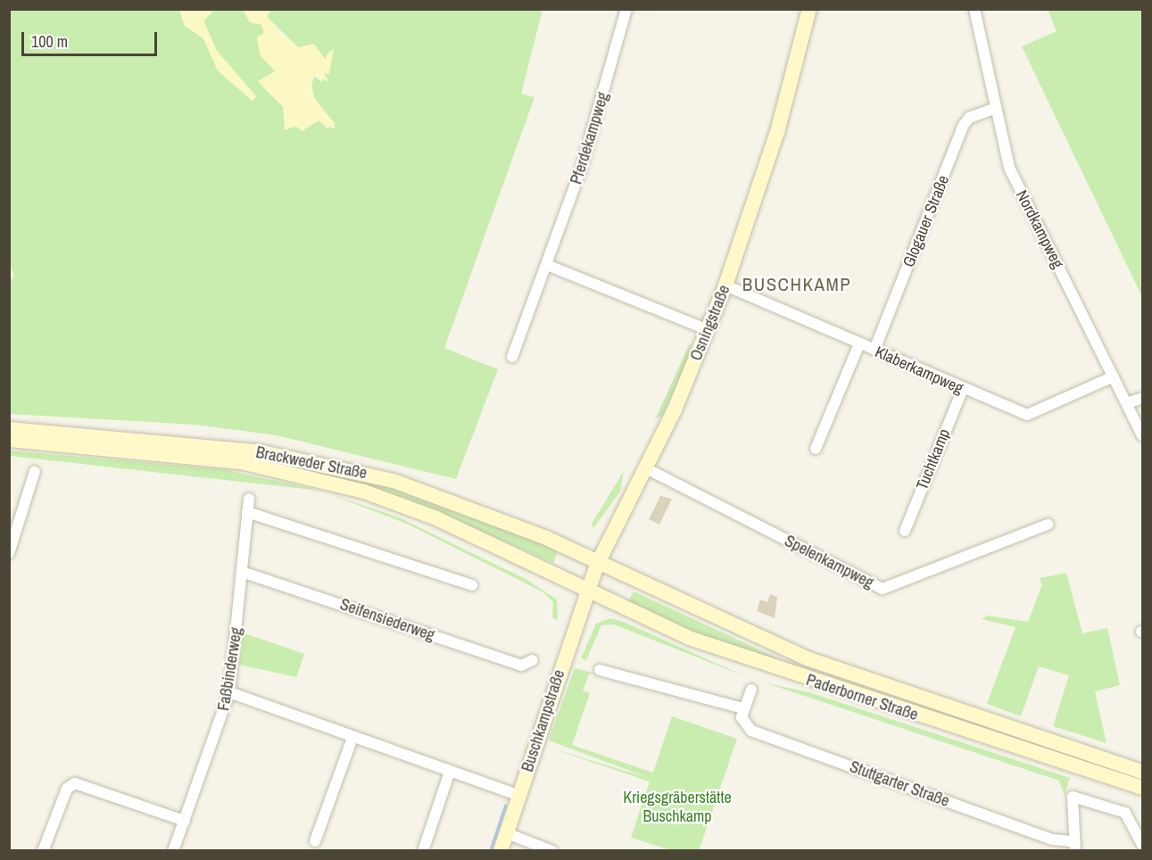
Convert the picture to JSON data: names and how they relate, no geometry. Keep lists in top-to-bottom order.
{
  "streets": {
    "main road": [
      "Osningstraße",
      "Brackweder Straße",
      "Paderborner Straße",
      "Buschkampstraße"
    ],
    "street": [
      "Pferdekampweg",
      "Glogauer Straße",
      "Nordkampweg",
      "Klaberkampweg",
      "Tuchtkamp",
      "Spelenkampweg",
      "Seifensiederweg",
      "Faßbinderweg",
      "Stuttgarter Straße"
    ]
  },
  "crossings": [
    ["Glogauer Straße", "Nordkampweg"],
    ["Glogauer Straße", "Klaberkampweg"],
    ["Nordkampweg", "Klaberkampweg"],
    ["Osningstraße", "Klaberkampweg"],
    ["Osningstraße", "Brackweder Straße"],
    ["Osningstraße", "Spelenkampweg"],
    ["Osningstraße", "Paderborner Straße"],
    ["Osningstraße", "Buschkampstraße"],
    ["Klaberkampweg", "Tuchtkamp"],
    ["Brackweder Straße", "Paderborner Straße"],
    ["Brackweder Straße", "Buschkampstraße"],
    ["Seifensiederweg", "Faßbinderweg"],
    ["Paderborner Straße", "Buschkampstraße"]
  ],
  "districts": ["BUSCHKAMP"],
  "parks": ["Kriegsgräberstätte Buschkamp"],
  "scale_bar": "100 m"
}
